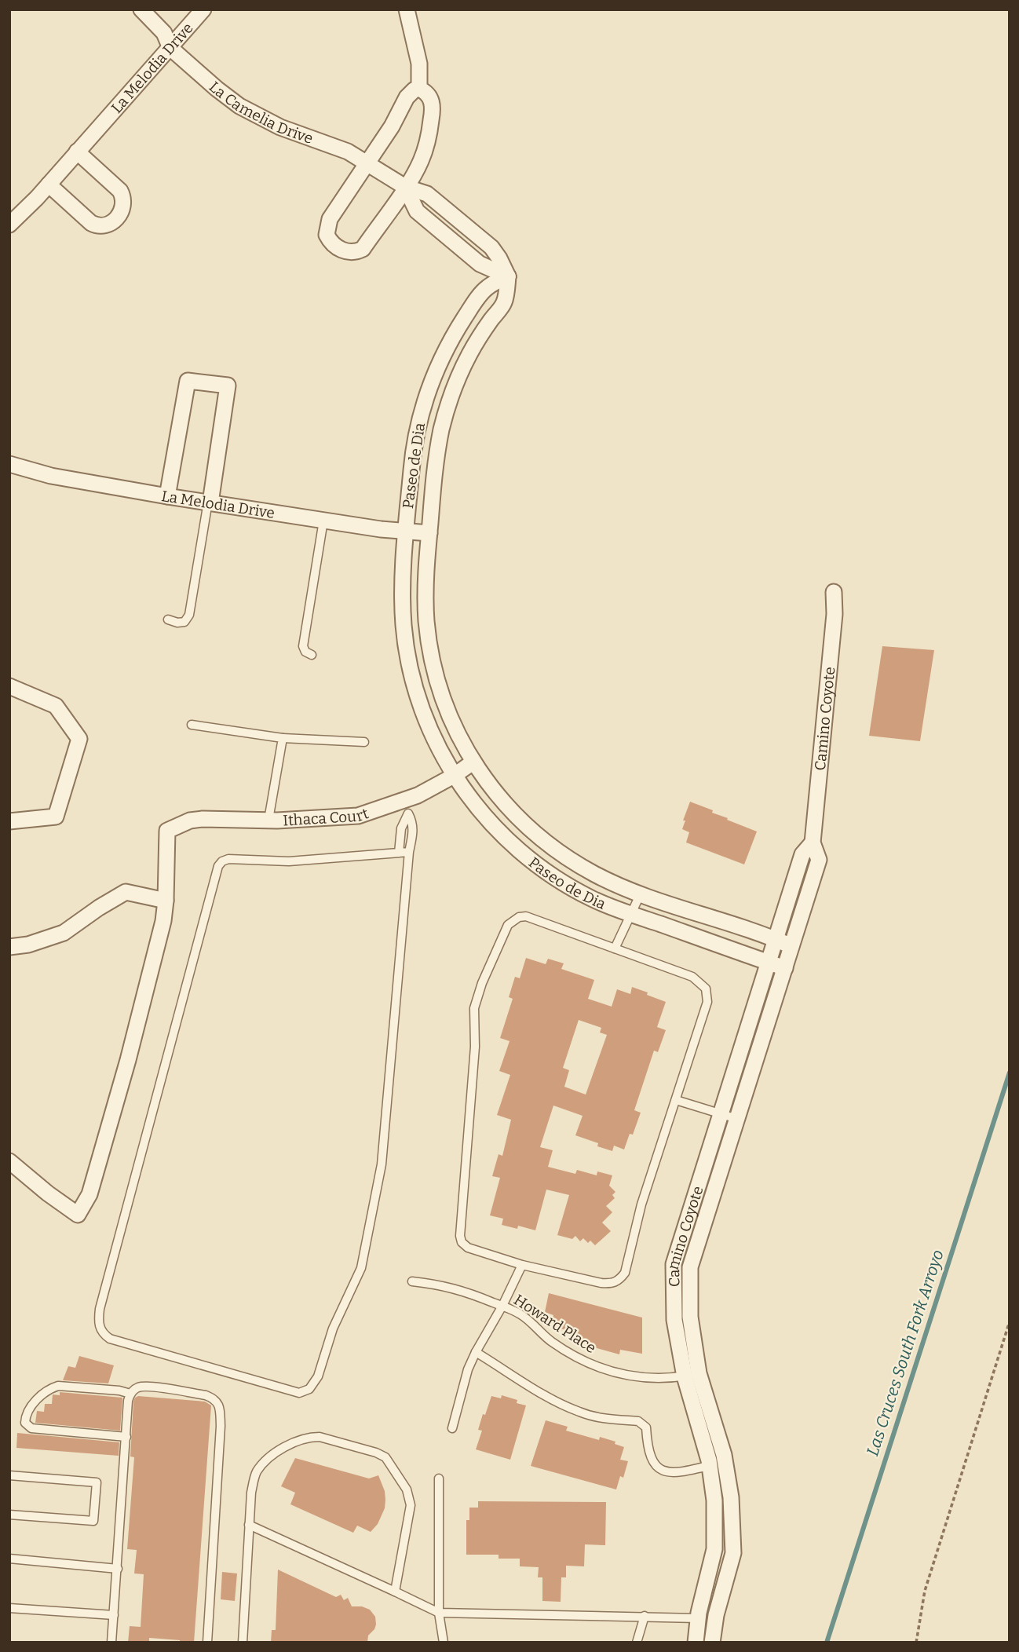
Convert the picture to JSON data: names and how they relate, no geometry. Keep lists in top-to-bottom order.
{
  "streets": {
    "street": [
      "La Melodia Drive",
      "La Camelia Drive",
      "Paseo de Dia",
      "Camino Coyote",
      "Ithaca Court"
    ],
    "lane": ["Howard Place"]
  },
  "crossings": [
    ["La Melodia Drive", "La Camelia Drive"],
    ["La Melodia Drive", "Paseo de Dia"],
    ["La Camelia Drive", "Paseo de Dia"],
    ["Paseo de Dia", "Camino Coyote"],
    ["Paseo de Dia", "Ithaca Court"],
    ["Camino Coyote", "Howard Place"]
  ],
  "water": ["Las Cruces South Fork Arroyo"]
}
